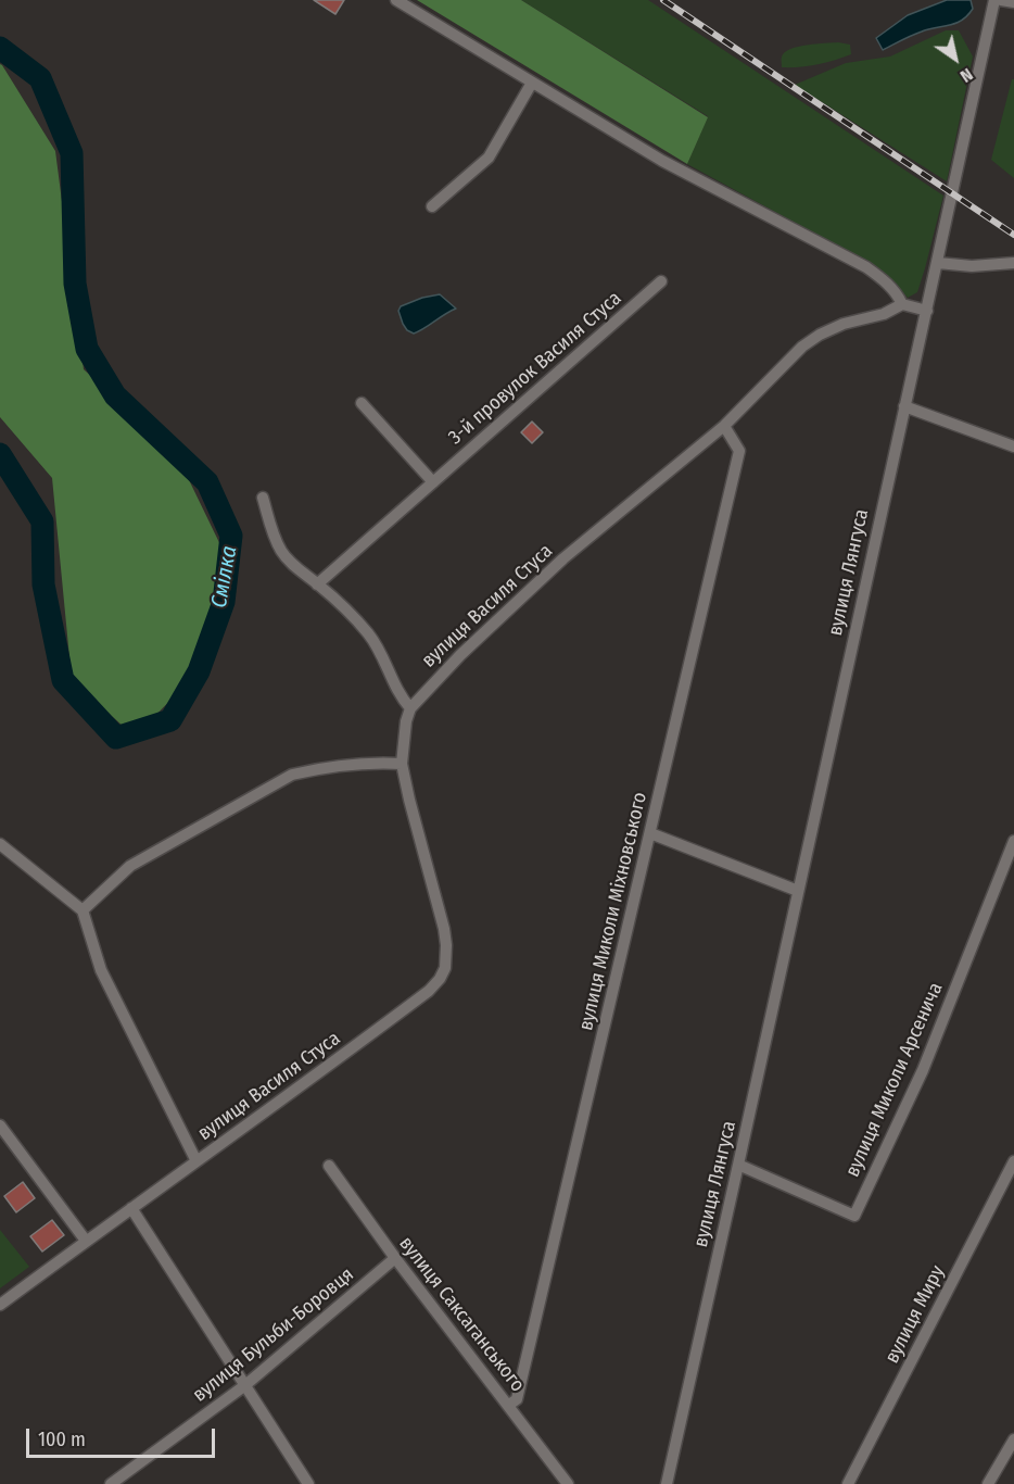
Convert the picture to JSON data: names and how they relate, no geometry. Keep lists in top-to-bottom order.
{
  "streets": {
    "street": [
      "3-й провулок Василя Стуса",
      "вулиця Лянгуса",
      "вулиця Василя Стуса",
      "вулиця Миколи Міхновського",
      "вулиця Миколи Арсенича",
      "вулиця Саксаганського",
      "вулиця Миру",
      "вулиця Бульби-Боровця"
    ]
  },
  "crossings": [
    ["вулиця Лянгуса", "вулиця Миколи Арсенича"],
    ["вулиця Василя Стуса", "вулиця Миколи Міхновського"],
    ["вулиця Миколи Міхновського", "вулиця Саксаганського"],
    ["вулиця Саксаганського", "вулиця Бульби-Боровця"]
  ],
  "water": ["Смілка"],
  "scale_bar": "100 m",
  "north": "bottom right"
}
